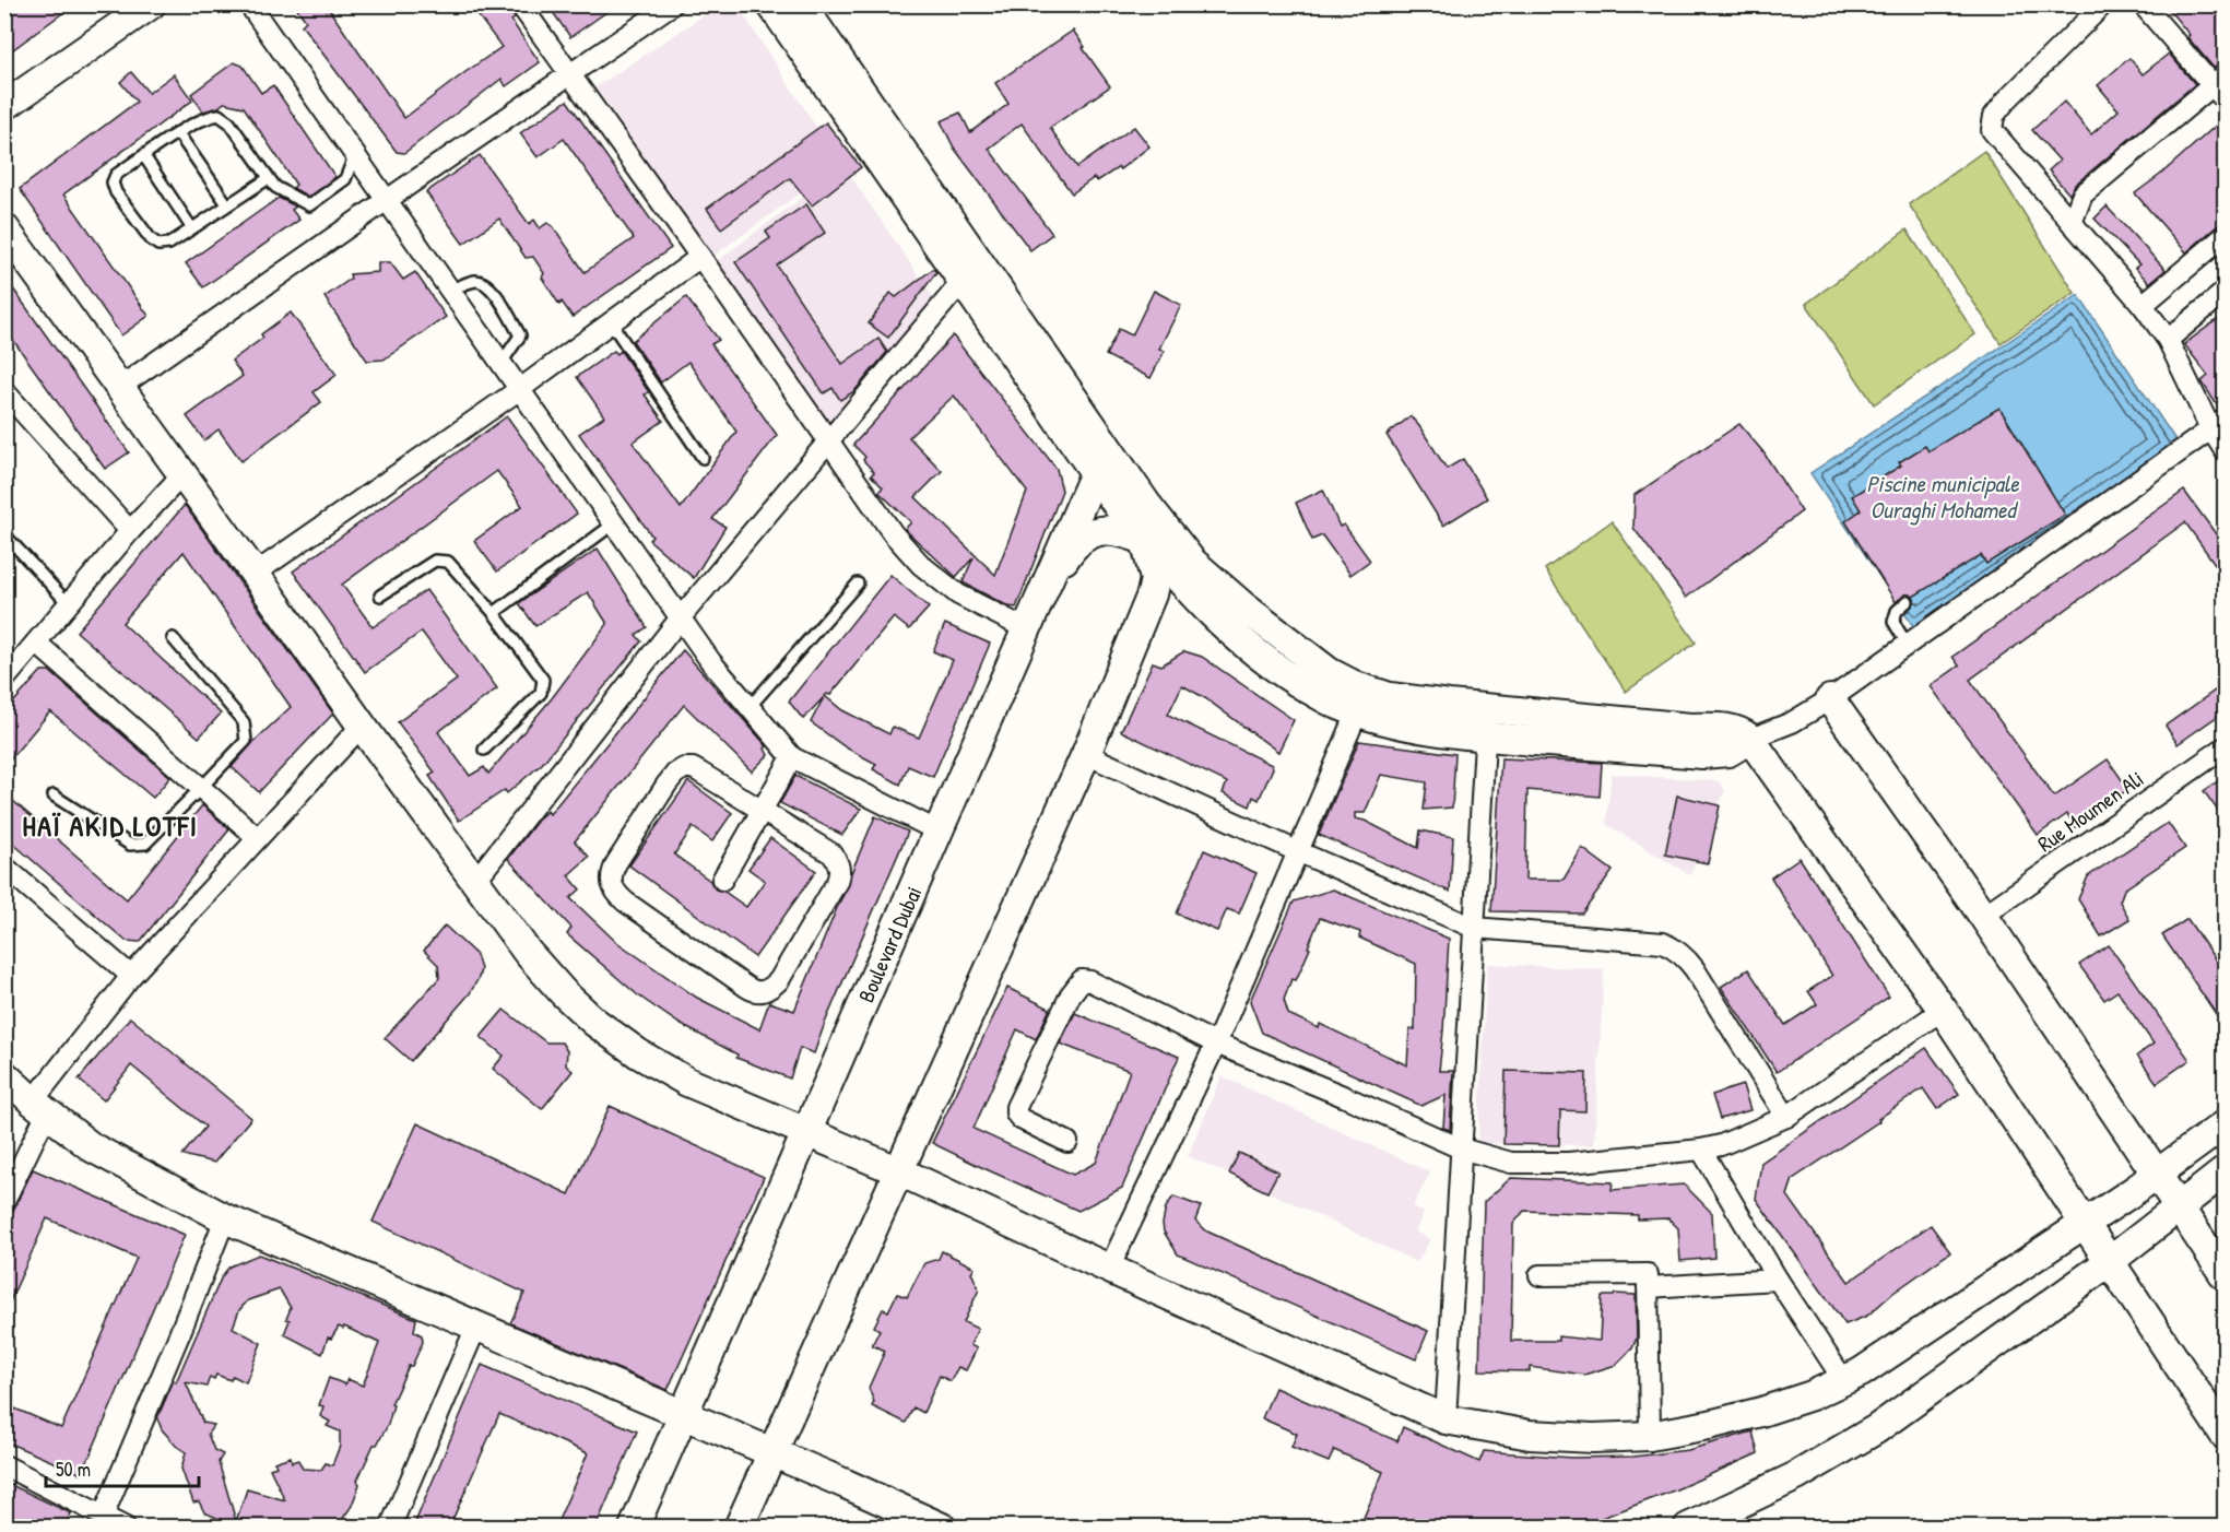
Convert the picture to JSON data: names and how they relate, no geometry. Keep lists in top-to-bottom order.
{
  "streets": {
    "street": ["Rue Moumen Ali", "Boulevard Dubai"]
  },
  "districts": ["HAÏ AKID LOTFI"],
  "water": ["Piscine municipale Ouraghi Mohamed"],
  "scale_bar": "50 m"
}
